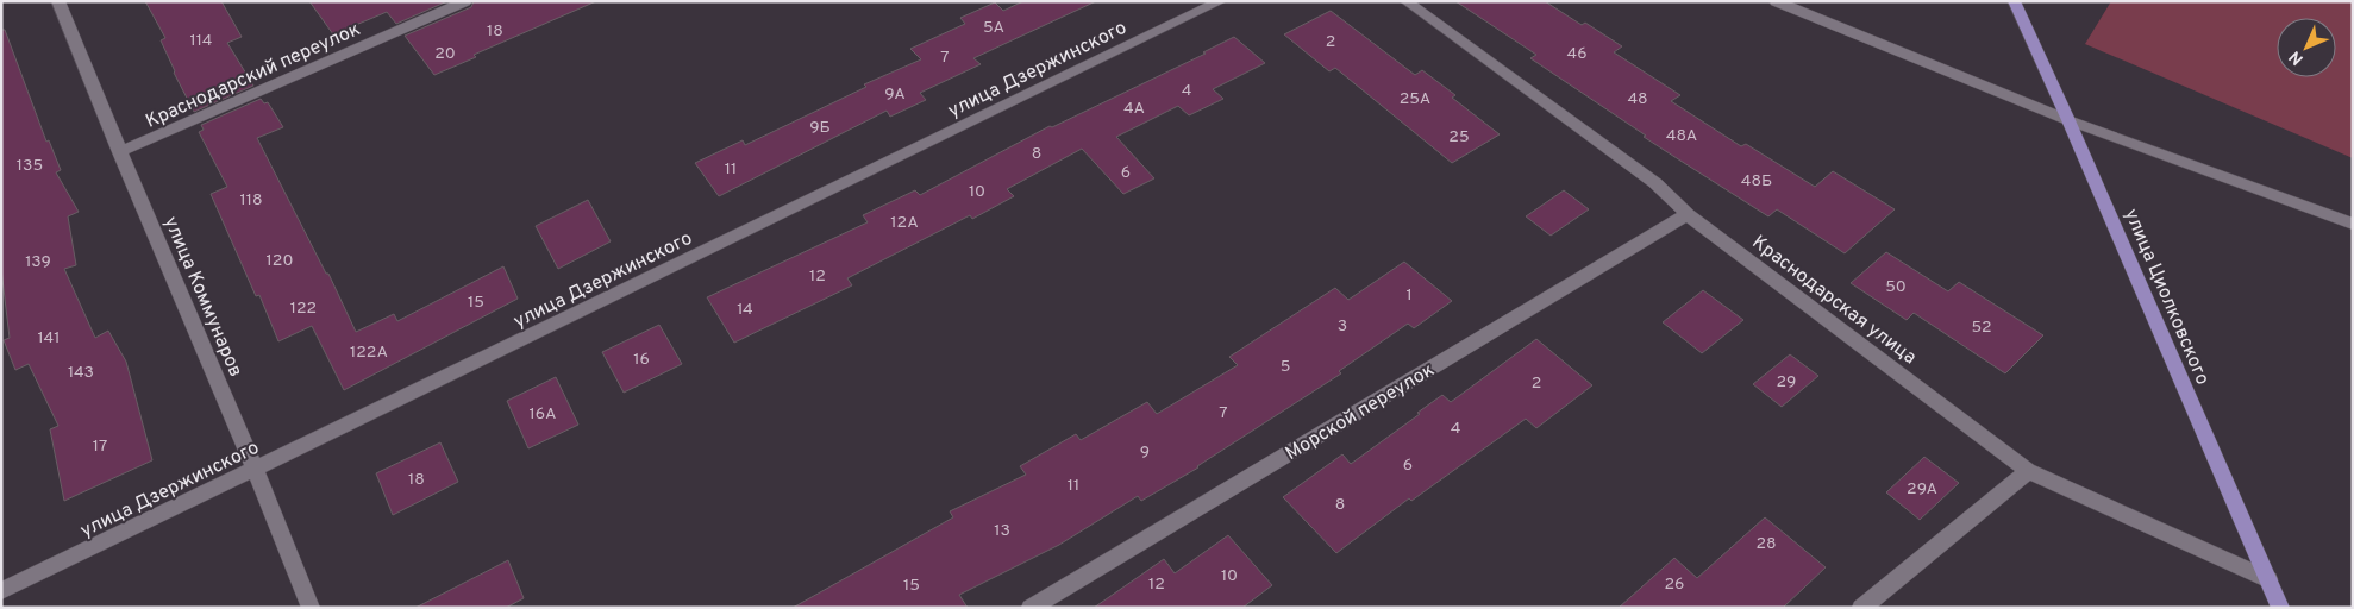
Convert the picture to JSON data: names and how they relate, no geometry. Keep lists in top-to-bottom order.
{
  "streets": {
    "main road": ["улица Циолковского"],
    "street": [
      "улица Дзержинского",
      "Краснодарский переулок",
      "улица Коммунаров",
      "Краснодарская улица",
      "Морской переулок"
    ]
  },
  "crossings": [
    ["улица Дзержинского", "улица Коммунаров"],
    ["Краснодарский переулок", "улица Коммунаров"],
    ["улица Циолковского", "Краснодарская улица"],
    ["Краснодарская улица", "Морской переулок"]
  ],
  "house_numbers": [
    "5А",
    "18",
    "114",
    "2",
    "20",
    "46",
    "7",
    "4",
    "9А",
    "25А",
    "48",
    "4А",
    "9Б",
    "48А",
    "25",
    "8",
    "135",
    "11",
    "6",
    "48Б",
    "10",
    "118",
    "12А",
    "120",
    "139",
    "12",
    "50",
    "1",
    "15",
    "122",
    "14",
    "3",
    "52",
    "141",
    "122А",
    "16",
    "5",
    "143",
    "29",
    "2",
    "7",
    "16А",
    "4",
    "17",
    "9",
    "6",
    "18",
    "11",
    "29А",
    "8",
    "13",
    "28",
    "10",
    "12",
    "26",
    "15"
  ],
  "north": "bottom left"
}
